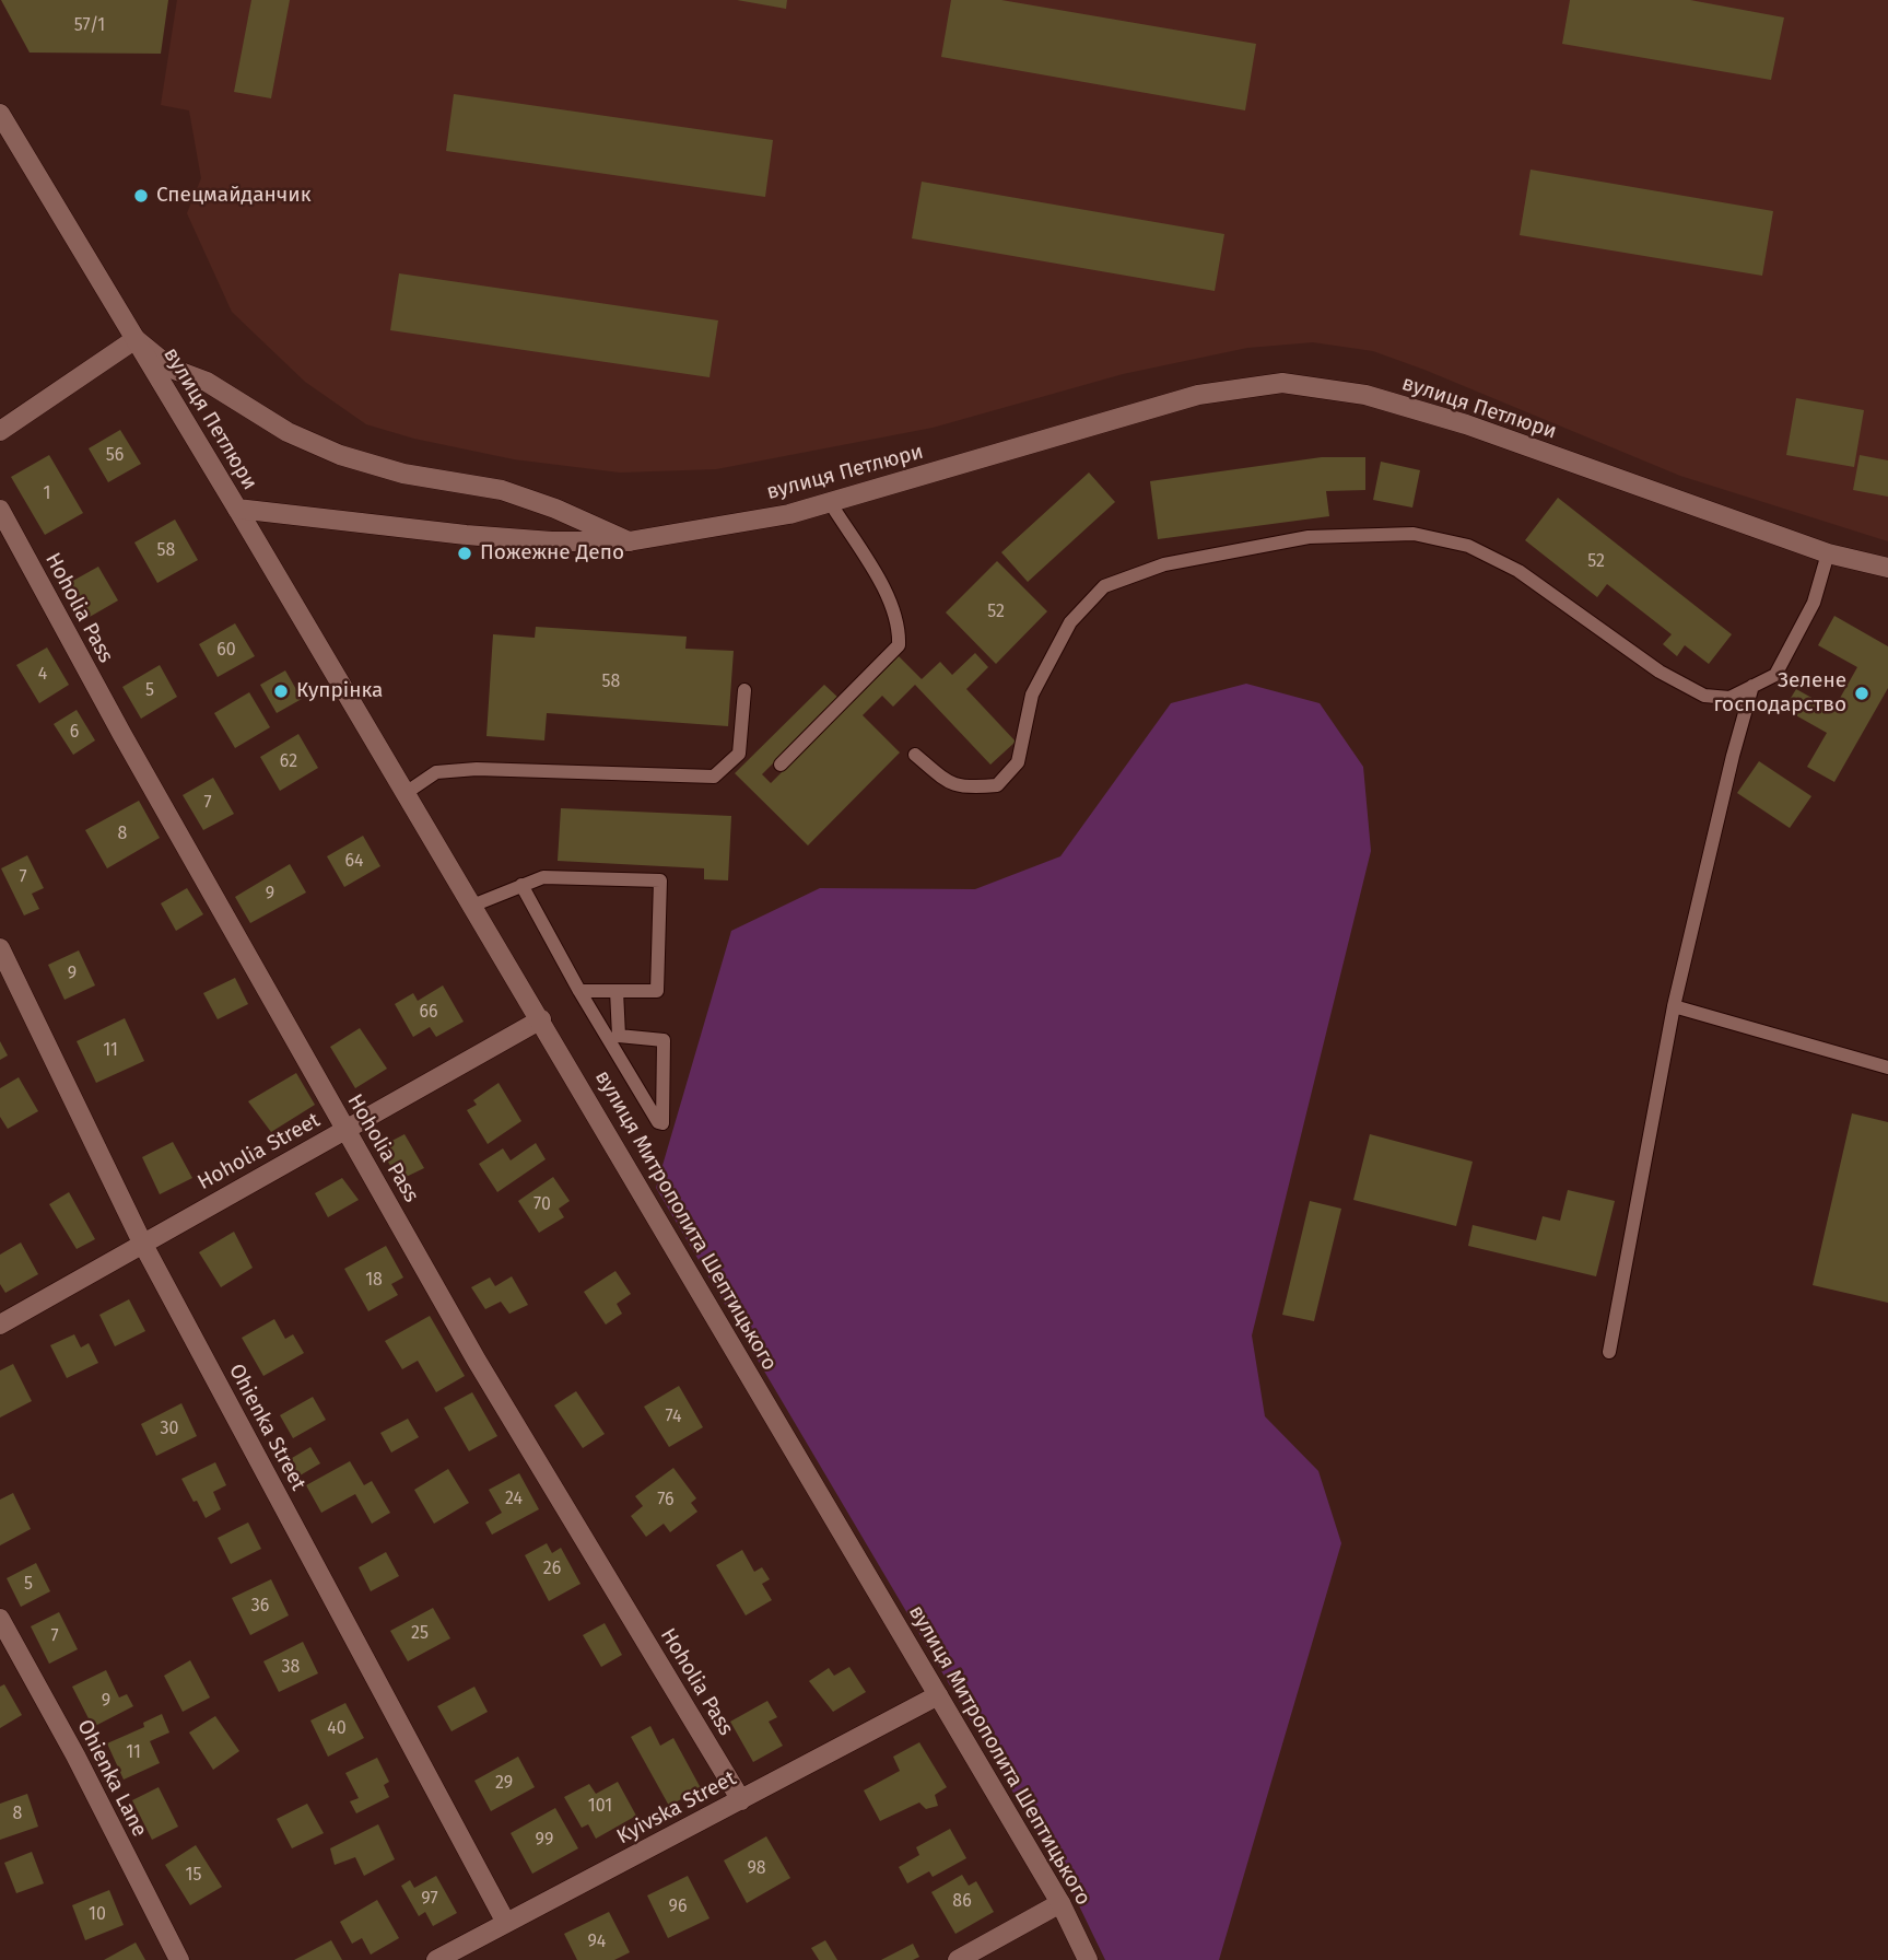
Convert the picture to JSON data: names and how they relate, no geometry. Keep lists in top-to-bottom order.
{
  "streets": {
    "street": [
      "вулиця Петлюри",
      "Hoholia Pass",
      "Hoholia Street",
      "вулиця Митрополита Шептицького",
      "Ohienka Street",
      "Ohienka Lane",
      "Kyivska Street"
    ]
  },
  "crossings": [
    ["вулиця Петлюри", "вулиця Митрополита Шептицького"],
    ["Hoholia Pass", "Hoholia Street"],
    ["Hoholia Pass", "Kyivska Street"],
    ["Hoholia Street", "вулиця Митрополита Шептицького"],
    ["Hoholia Street", "Ohienka Street"],
    ["вулиця Митрополита Шептицького", "Kyivska Street"],
    ["Ohienka Street", "Kyivska Street"]
  ],
  "places": [
    "Спецмайданчик",
    "Пожежне Депо",
    "Купрінка",
    "Зелене господарство"
  ],
  "house_numbers": [
    "57/1",
    "56",
    "1",
    "58",
    "52",
    "52",
    "60",
    "4",
    "58",
    "5",
    "6",
    "62",
    "7",
    "8",
    "64",
    "7",
    "9",
    "9",
    "66",
    "11",
    "70",
    "18",
    "74",
    "30",
    "24",
    "76",
    "26",
    "5",
    "36",
    "25",
    "7",
    "38",
    "9",
    "40",
    "11",
    "29",
    "101",
    "8",
    "99",
    "98",
    "15",
    "97",
    "86",
    "96",
    "10",
    "94"
  ]
}
